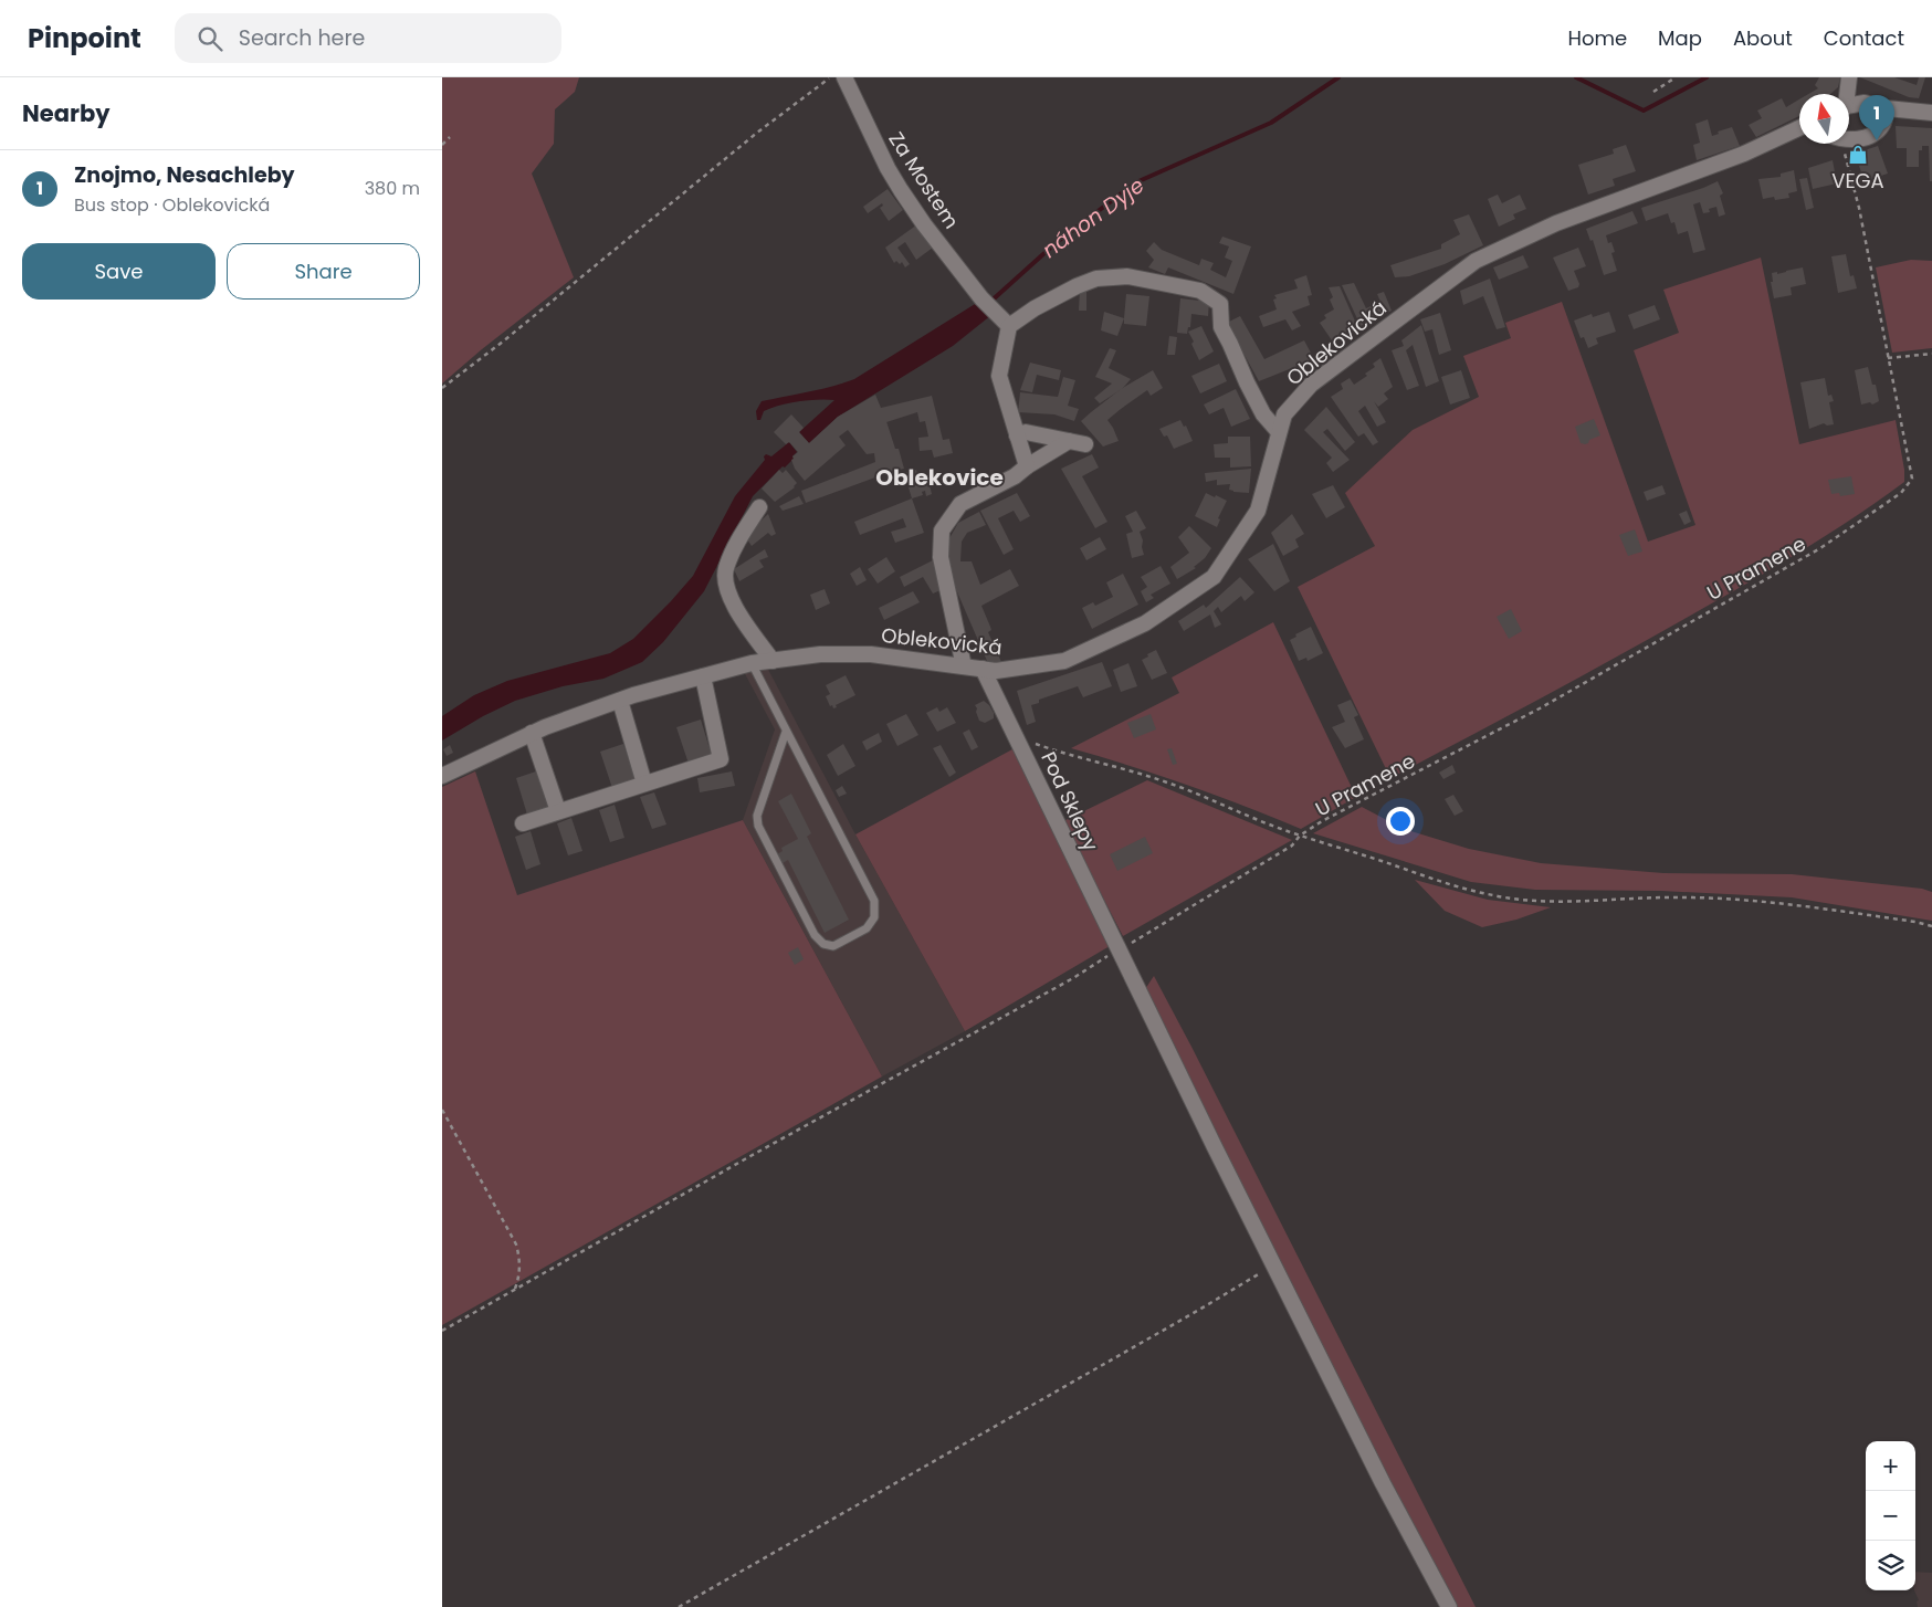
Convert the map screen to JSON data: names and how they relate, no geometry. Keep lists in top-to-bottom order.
{
  "streets": {
    "street": ["Za Mostem", "Oblekovická", "Pod Sklepy"],
    "path": ["U Pramene"]
  },
  "crossings": [
    ["Oblekovická", "Pod Sklepy"]
  ],
  "districts": ["Oblekovice"],
  "water": ["náhon Dyje"],
  "places": {
    "shop": ["VEGA"]
  },
  "north": "top",
  "page": {
    "header": "Pinpoint",
    "search": "Search here",
    "nav": [
      "Home",
      "Map",
      "About",
      "Contact"
    ],
    "heading": "Nearby",
    "pins": "1",
    "list": [
      {
        "mark": "1",
        "name": "Znojmo, Nesachleby",
        "note": "Bus stop · Oblekovická",
        "value": "380 m"
      }
    ],
    "buttons": ["Save", "Share"],
    "map_buttons": ["+", "−"]
  }
}
